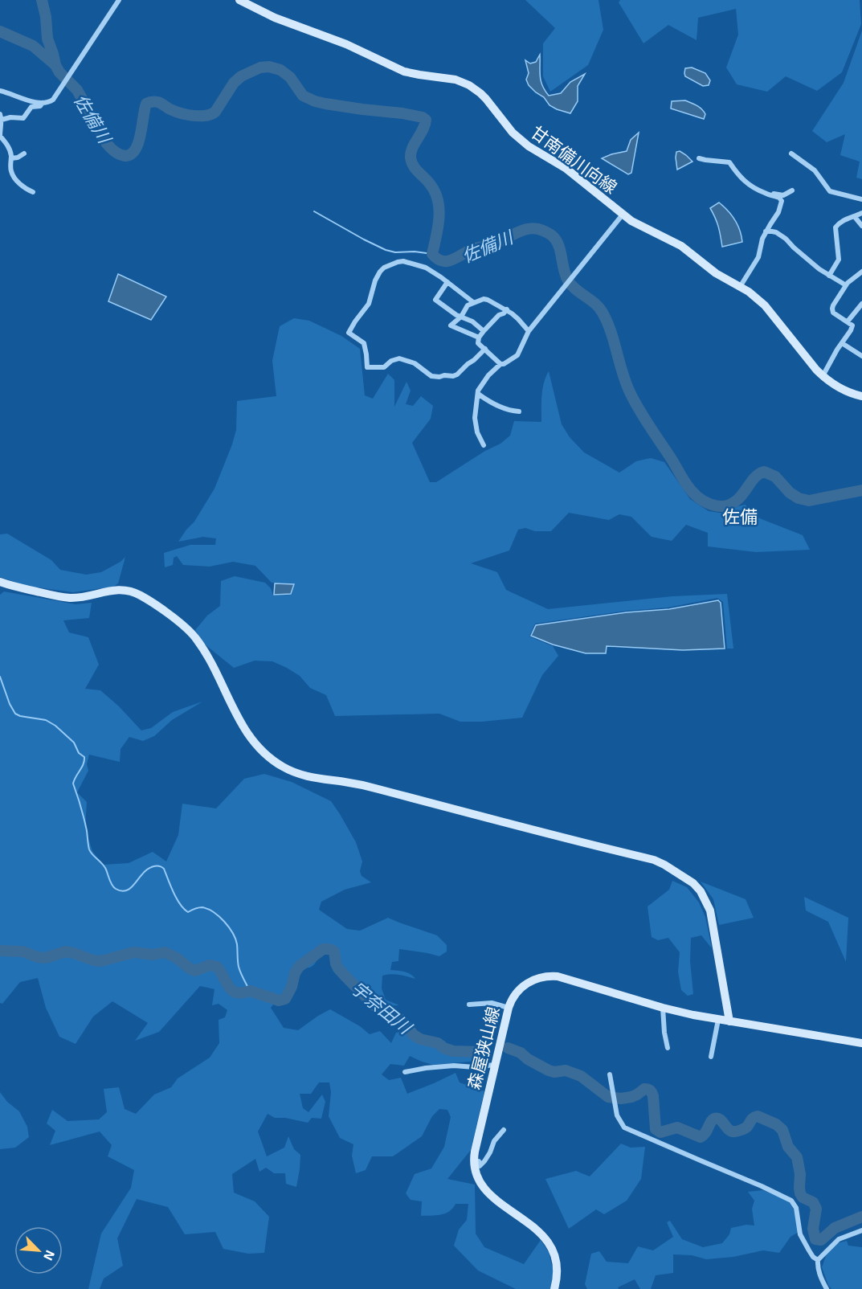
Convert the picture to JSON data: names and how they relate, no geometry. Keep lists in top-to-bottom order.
{
  "streets": {
    "main road": ["甘南備川向線", "森屋狭山線"]
  },
  "districts": ["佐備"],
  "water": ["佐備川", "宇奈田川"],
  "north": "bottom right"
}
